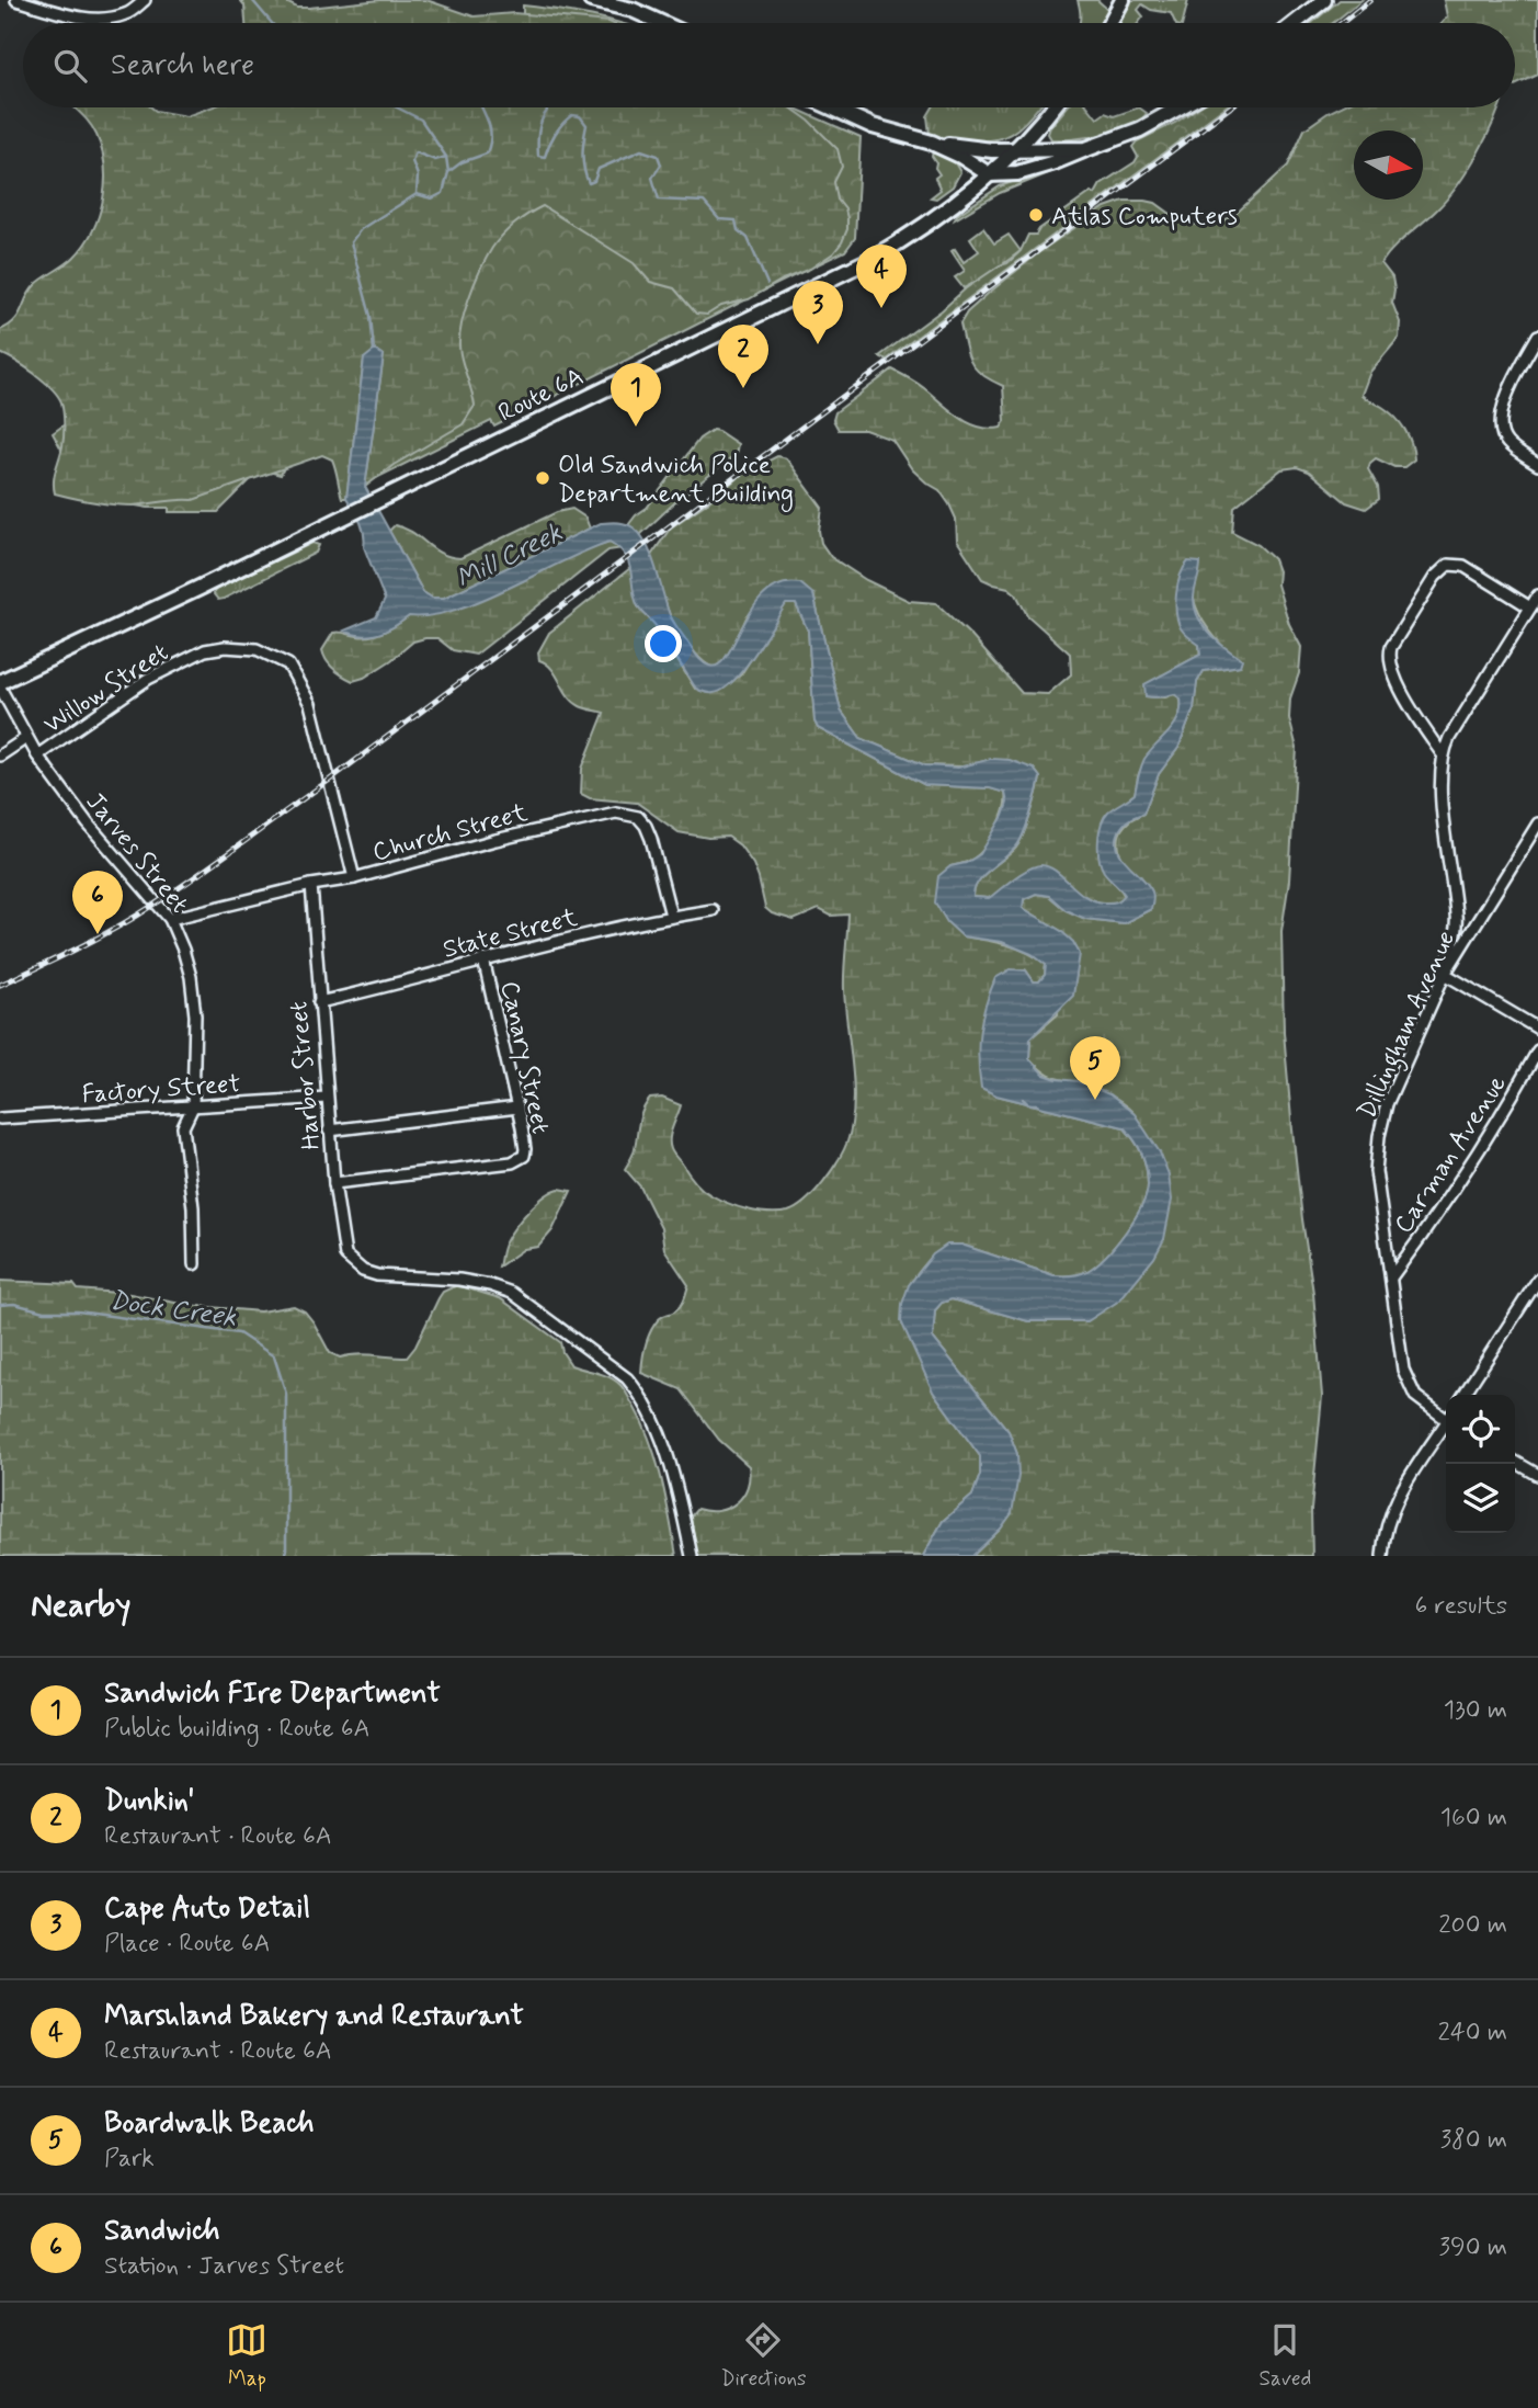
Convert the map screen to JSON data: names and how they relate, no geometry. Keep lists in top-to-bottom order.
{
  "streets": {
    "main road": ["Route 6A"],
    "street": [
      "Willow Street",
      "Church Street",
      "Jarves Street",
      "State Street",
      "Dillingham Avenue",
      "Canary Street",
      "Harbor Street",
      "Factory Street",
      "Carman Avenue"
    ]
  },
  "crossings": [
    ["Route 6A", "Jarves Street"],
    ["Willow Street", "Church Street"],
    ["Willow Street", "Jarves Street"],
    ["Church Street", "Jarves Street"],
    ["Church Street", "State Street"],
    ["Church Street", "Harbor Street"],
    ["Jarves Street", "Factory Street"],
    ["State Street", "Canary Street"],
    ["State Street", "Harbor Street"],
    ["Dillingham Avenue", "Carman Avenue"],
    ["Canary Street", "Harbor Street"],
    ["Harbor Street", "Factory Street"]
  ],
  "water": ["Mill Creek", "Dock Creek"],
  "places": ["Atlas Computers", "Old Sandwich Police Department Building"],
  "north": "right",
  "page": {
    "search": "Search here",
    "pins": [
      "4",
      "3",
      "2",
      "1",
      "6",
      "5"
    ],
    "heading": ["Nearby", "6 results"],
    "list": [
      {
        "mark": "1",
        "name": "Sandwich FIre Department",
        "note": "Public building · Route 6A",
        "value": "130 m"
      },
      {
        "mark": "2",
        "name": "Dunkin'",
        "note": "Restaurant · Route 6A",
        "value": "160 m"
      },
      {
        "mark": "3",
        "name": "Cape Auto Detail",
        "note": "Place · Route 6A",
        "value": "200 m"
      },
      {
        "mark": "4",
        "name": "Marshland Bakery and Restaurant",
        "note": "Restaurant · Route 6A",
        "value": "240 m"
      },
      {
        "mark": "5",
        "name": "Boardwalk Beach",
        "note": "Park",
        "value": "380 m"
      },
      {
        "mark": "6",
        "name": "Sandwich",
        "note": "Station · Jarves Street",
        "value": "390 m"
      }
    ],
    "nav": ["Map", "Directions", "Saved"]
  }
}
